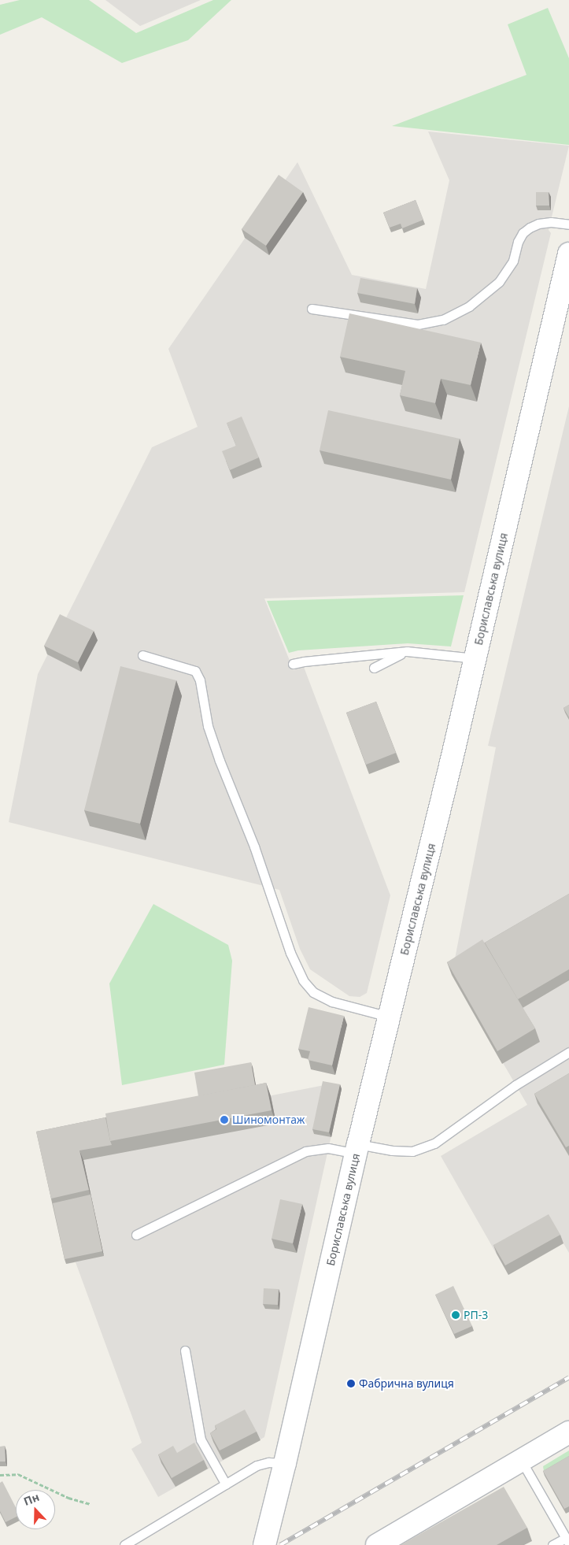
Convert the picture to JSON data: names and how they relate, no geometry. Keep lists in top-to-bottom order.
{
  "streets": {
    "street": ["Бориславська вулиця"]
  },
  "places": ["Шиномонтаж", "РП-3", "Фабрична вулиця"],
  "north": "top"
}
